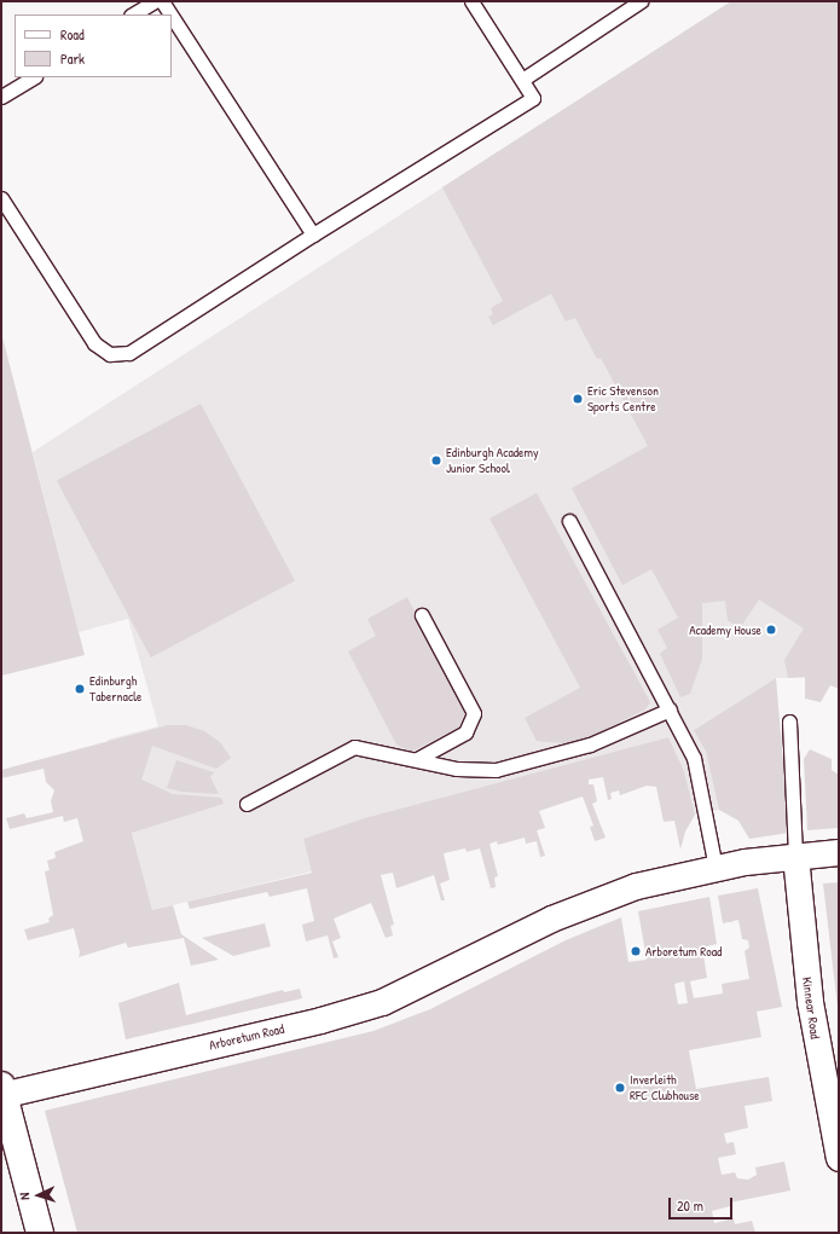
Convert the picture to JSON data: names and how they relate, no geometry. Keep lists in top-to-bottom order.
{
  "streets": {
    "street": ["Kinnear Road", "Arboretum Road"]
  },
  "crossings": [
    ["Kinnear Road", "Arboretum Road"]
  ],
  "places": [
    "Eric Stevenson Sports Centre",
    "Edinburgh Academy Junior School",
    "Academy House",
    "Edinburgh Tabernacle",
    "Arboretum Road",
    "Inverleith RFC Clubhouse"
  ],
  "legend": ["Road", "Park"],
  "scale_bar": "20 m",
  "north": "left"
}
